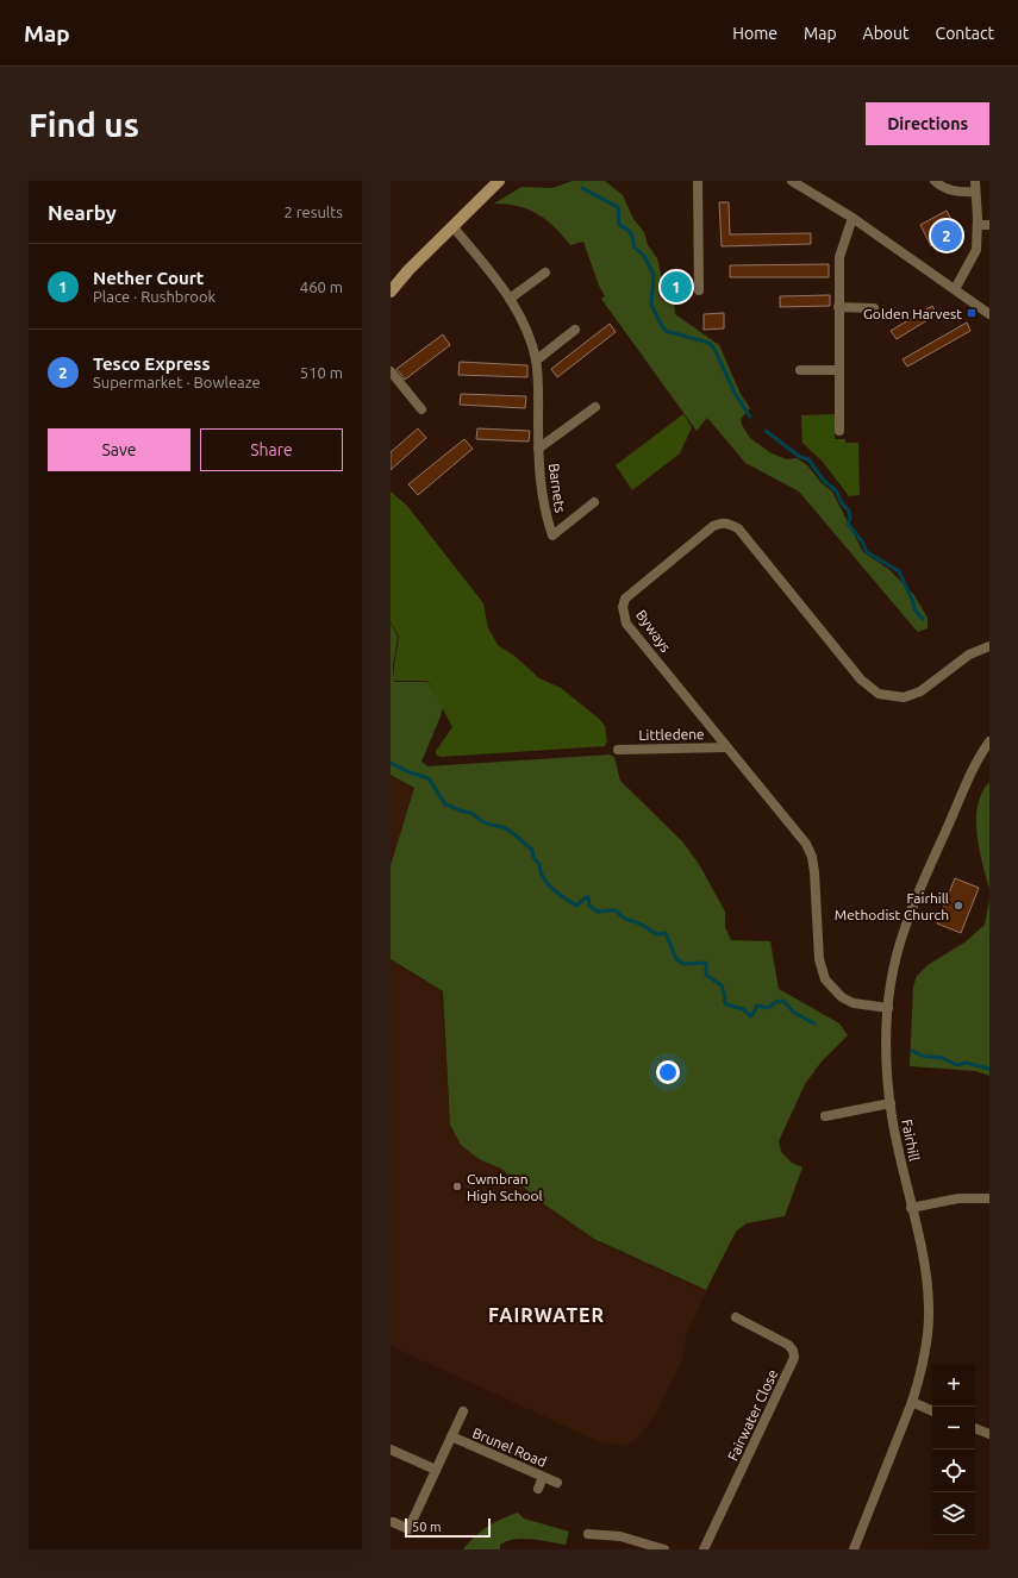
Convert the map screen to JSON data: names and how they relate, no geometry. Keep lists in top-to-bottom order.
{
  "streets": {
    "street": [
      "Barnets",
      "Byways",
      "Littledene",
      "Fairhill",
      "Fairwater Close",
      "Brunel Road"
    ]
  },
  "crossings": [
    ["Byways", "Littledene"],
    ["Byways", "Fairhill"]
  ],
  "districts": ["FAIRWATER"],
  "places": {
    "transit": ["Golden Harvest"],
    "other": ["Fairhill Methodist Church", "Cwmbran High School"]
  },
  "scale_bar": "50 m",
  "page": {
    "header": "Map",
    "nav": [
      "Home",
      "Map",
      "About",
      "Contact"
    ],
    "buttons": [
      "Directions",
      ["Save", "Share"]
    ],
    "title": "Find us",
    "heading": ["Nearby", "2 results"],
    "pins": ["2", "1"],
    "list": [
      {
        "mark": "1",
        "name": "Nether Court",
        "note": "Place · Rushbrook",
        "value": "460 m"
      },
      {
        "mark": "2",
        "name": "Tesco Express",
        "note": "Supermarket · Bowleaze",
        "value": "510 m"
      }
    ],
    "map_buttons": ["+", "−"],
    "scale": "50 m"
  }
}
